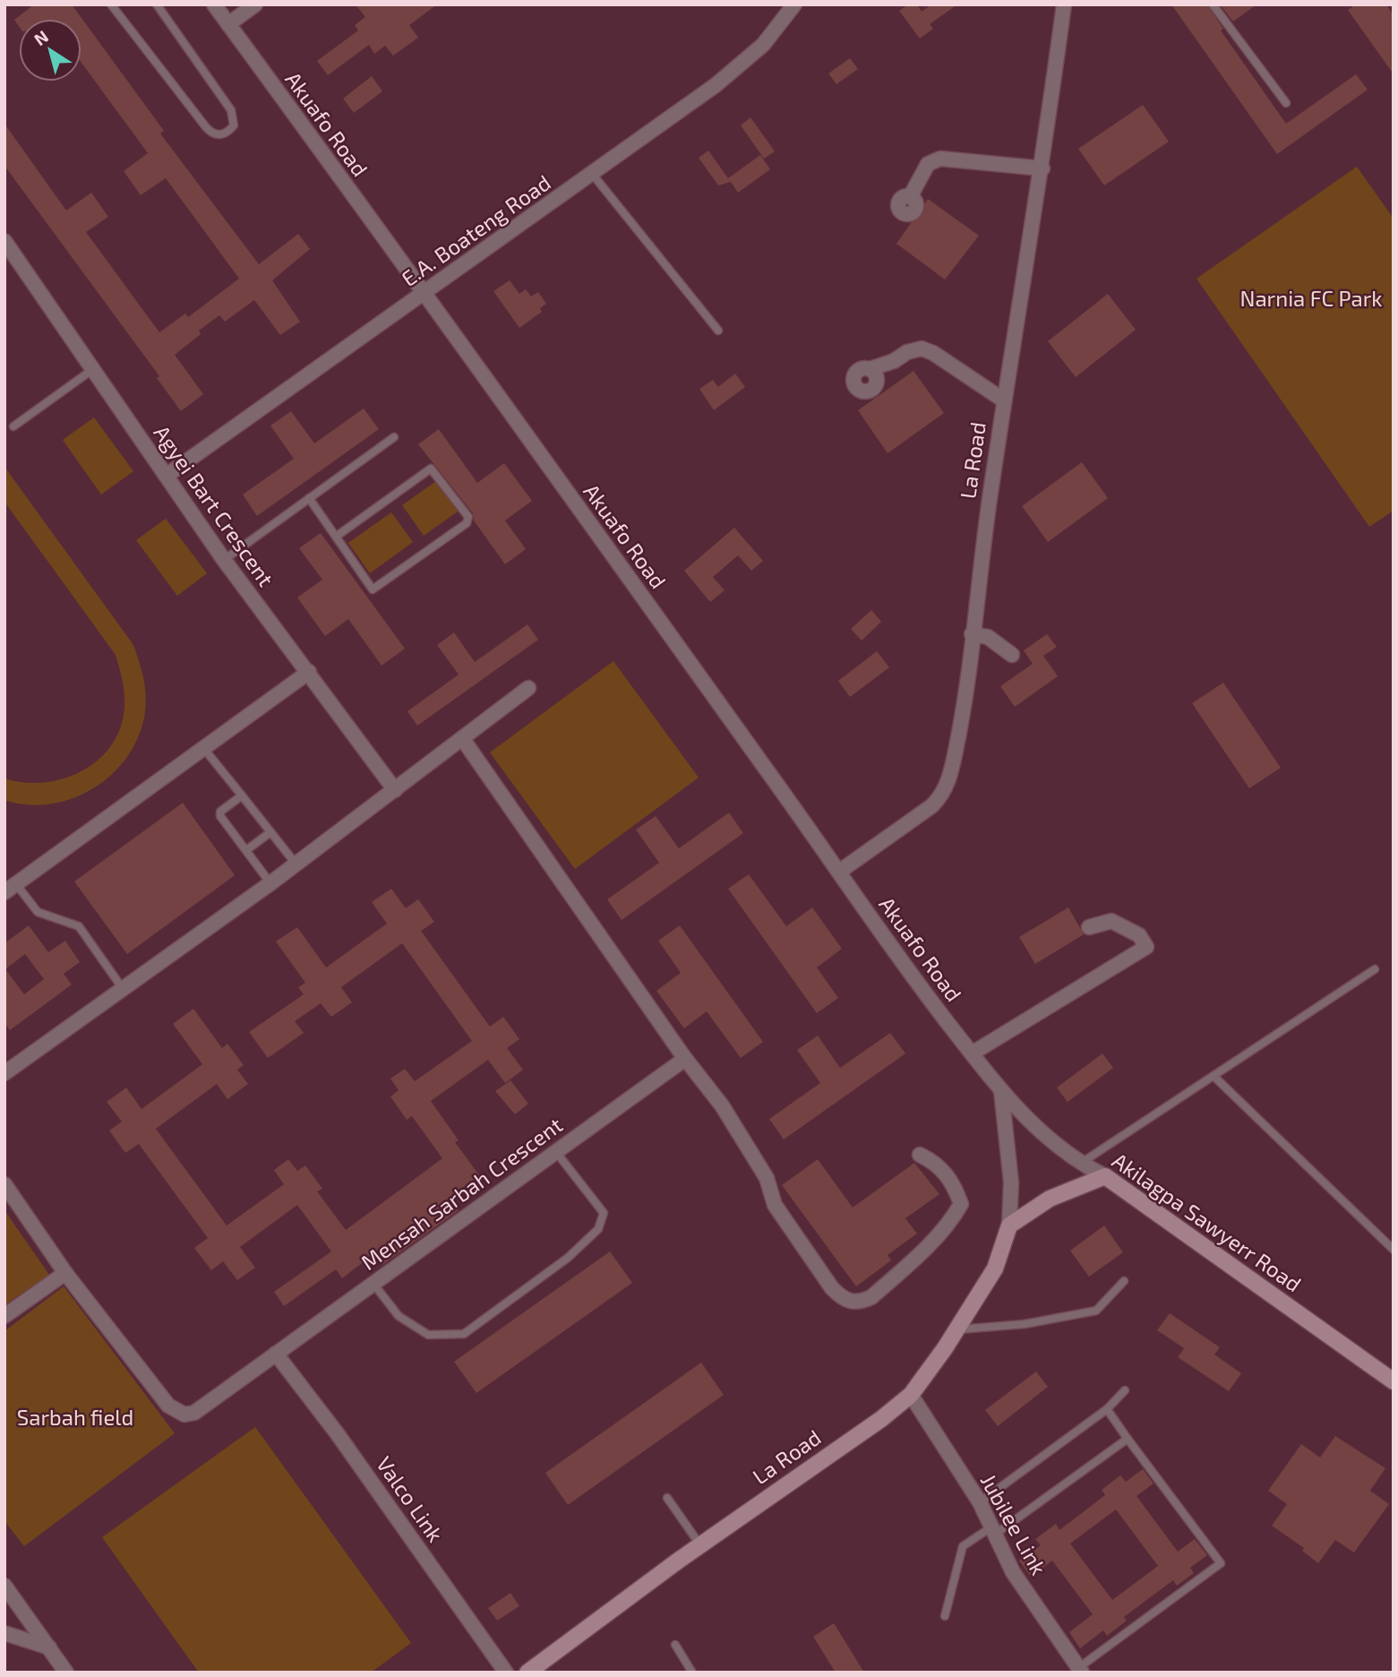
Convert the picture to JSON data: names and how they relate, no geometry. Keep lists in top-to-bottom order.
{
  "streets": {
    "street": [
      "Akuafo Road",
      "E.A. Boateng Road",
      "La Road",
      "Agyei Bart Crescent",
      "Mensah Sarbah Crescent",
      "Akilagpa Sawyerr Road",
      "Valco Link",
      "Jubilee Link"
    ]
  },
  "crossings": [
    ["Akuafo Road", "E.A. Boateng Road"],
    ["Akuafo Road", "La Road"],
    ["Akuafo Road", "Akilagpa Sawyerr Road"],
    ["E.A. Boateng Road", "Agyei Bart Crescent"],
    ["La Road", "Akilagpa Sawyerr Road"],
    ["La Road", "Jubilee Link"],
    ["Mensah Sarbah Crescent", "Valco Link"]
  ],
  "parks": ["Narnia FC Park", "Sarbah field"],
  "north": "top left"
}
